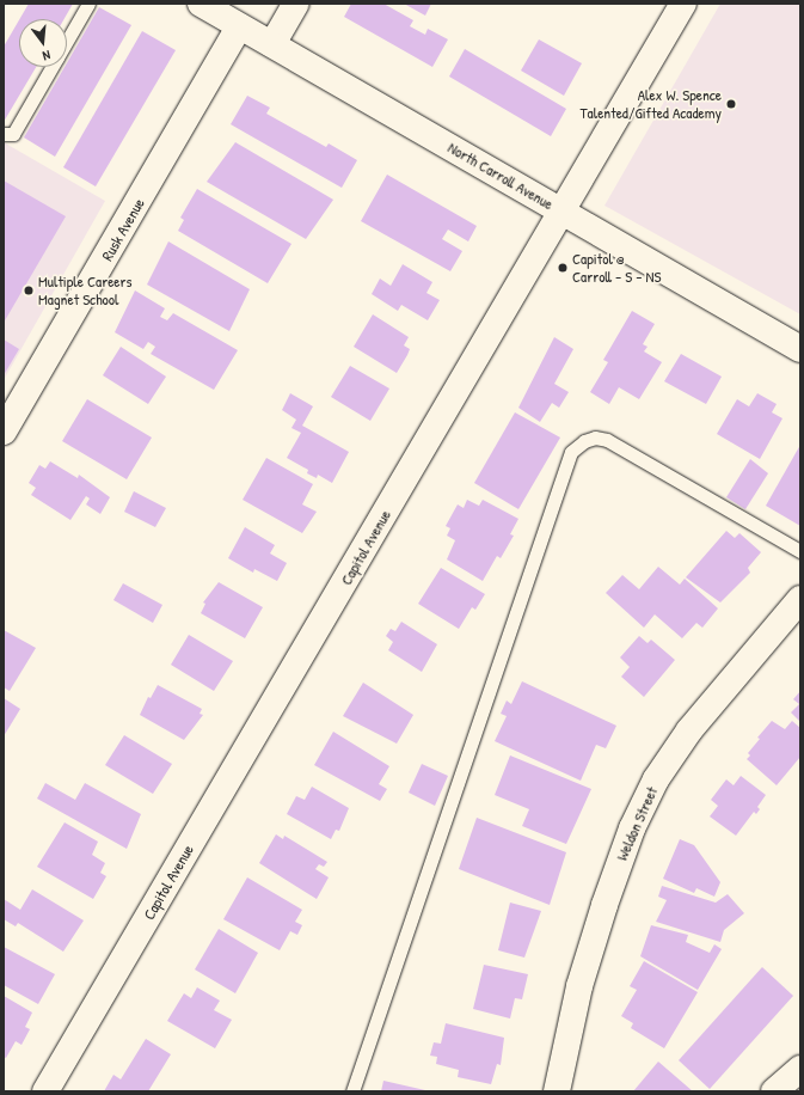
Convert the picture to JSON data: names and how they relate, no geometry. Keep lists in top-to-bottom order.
{
  "streets": {
    "street": [
      "North Carroll Avenue",
      "Rusk Avenue",
      "Capitol Avenue",
      "Weldon Street"
    ]
  },
  "crossings": [
    ["North Carroll Avenue", "Rusk Avenue"],
    ["North Carroll Avenue", "Capitol Avenue"]
  ],
  "places": ["Alex W. Spence Talented/Gifted Academy", "Capitol @ Carroll - S - NS", "Multiple Careers Magnet School"],
  "north": "bottom"
}
